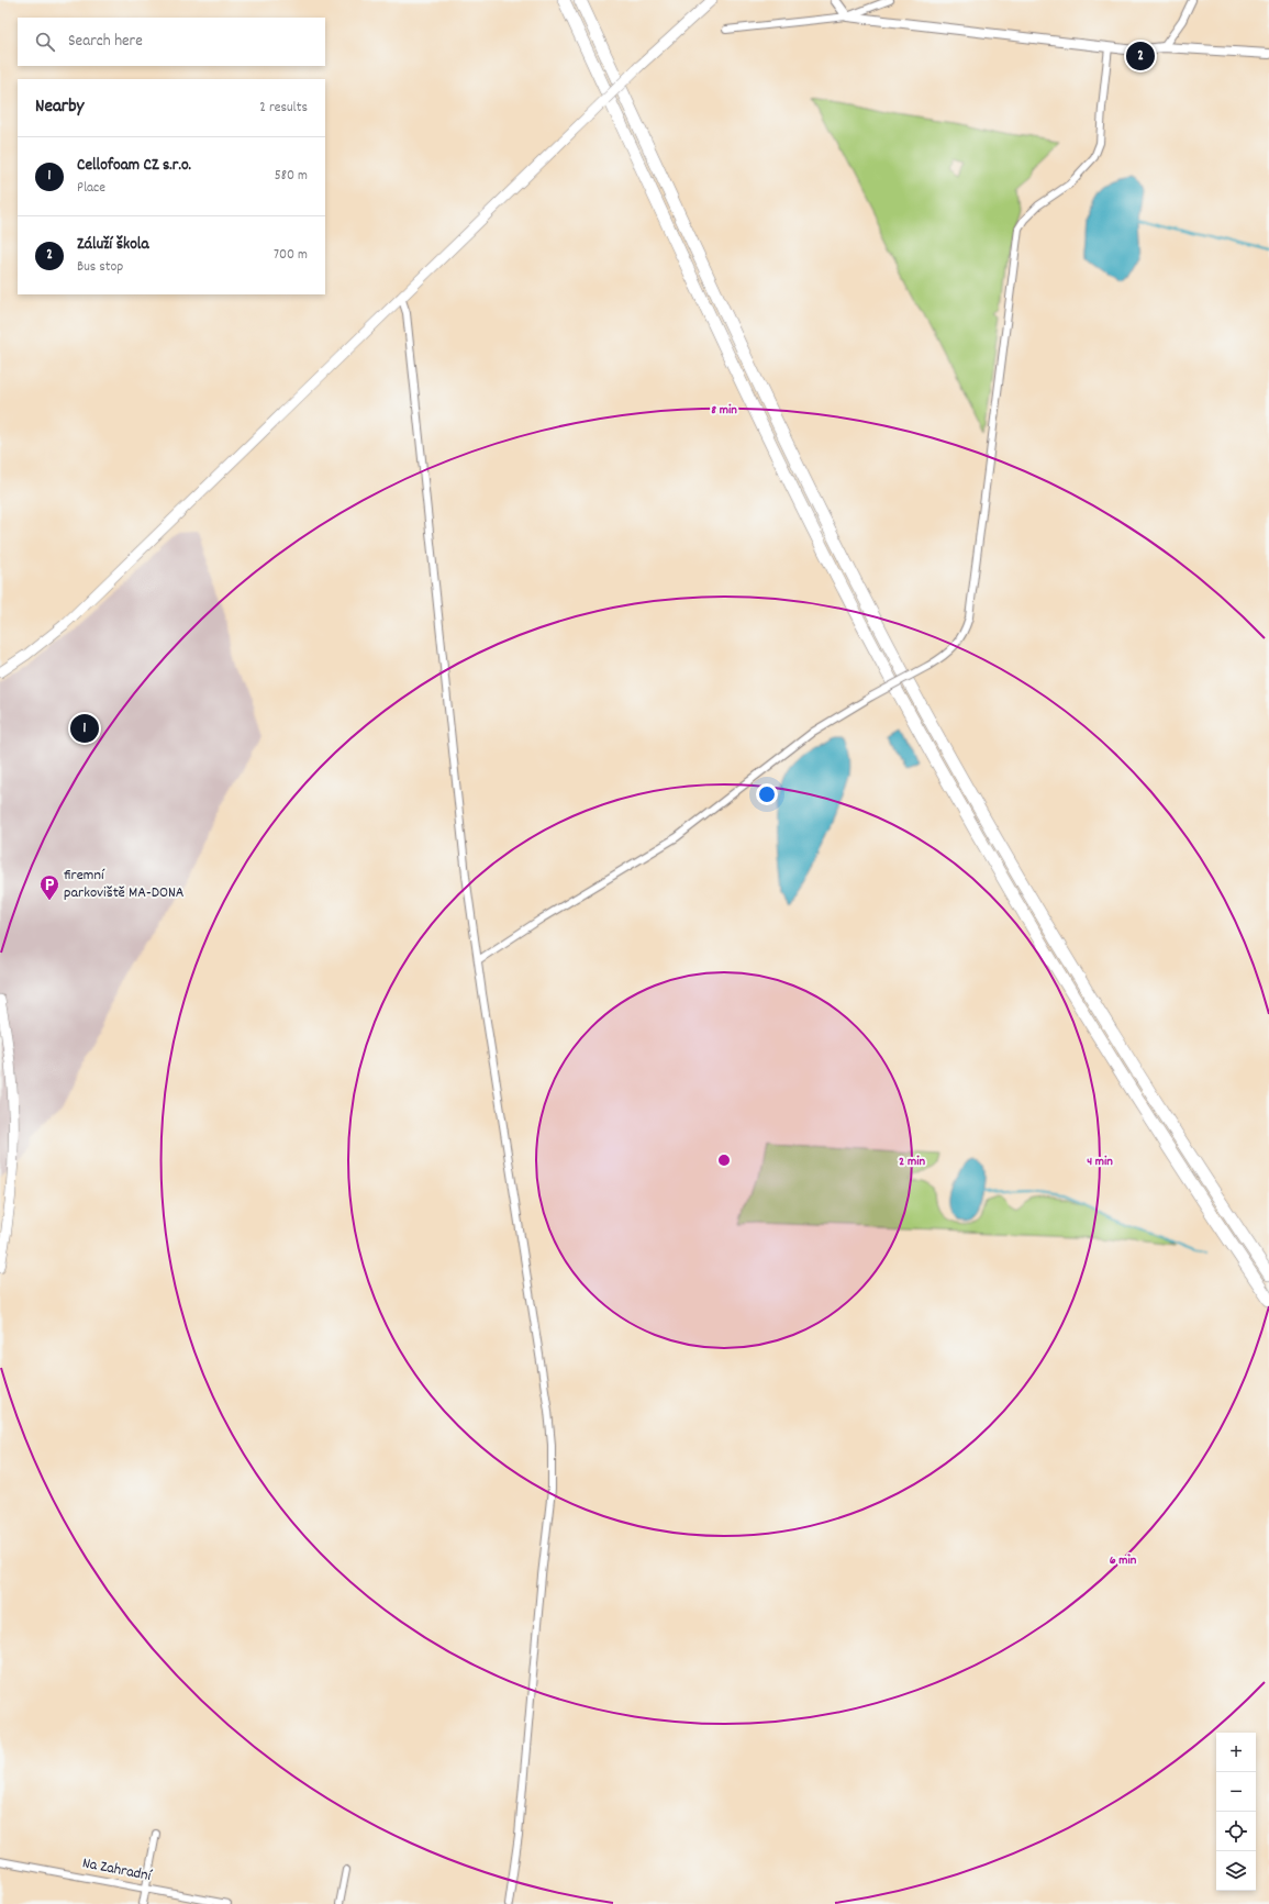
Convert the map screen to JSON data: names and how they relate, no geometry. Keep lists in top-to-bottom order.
{
  "streets": {
    "street": ["Na Zahradní"]
  },
  "places": {
    "parking": ["firemní parkoviště MA-DONA"]
  },
  "page": {
    "search": "Search here",
    "pins": ["2", "1"],
    "heading": ["Nearby", "2 results"],
    "list": [
      {
        "mark": "1",
        "name": "Cellofoam CZ s.r.o.",
        "note": "Place",
        "value": "580 m"
      },
      {
        "mark": "2",
        "name": "Záluží škola",
        "note": "Bus stop",
        "value": "700 m"
      }
    ],
    "map_buttons": ["+", "−"]
  },
  "rings": [
    "8 min",
    "2 min",
    "4 min",
    "6 min"
  ]
}
